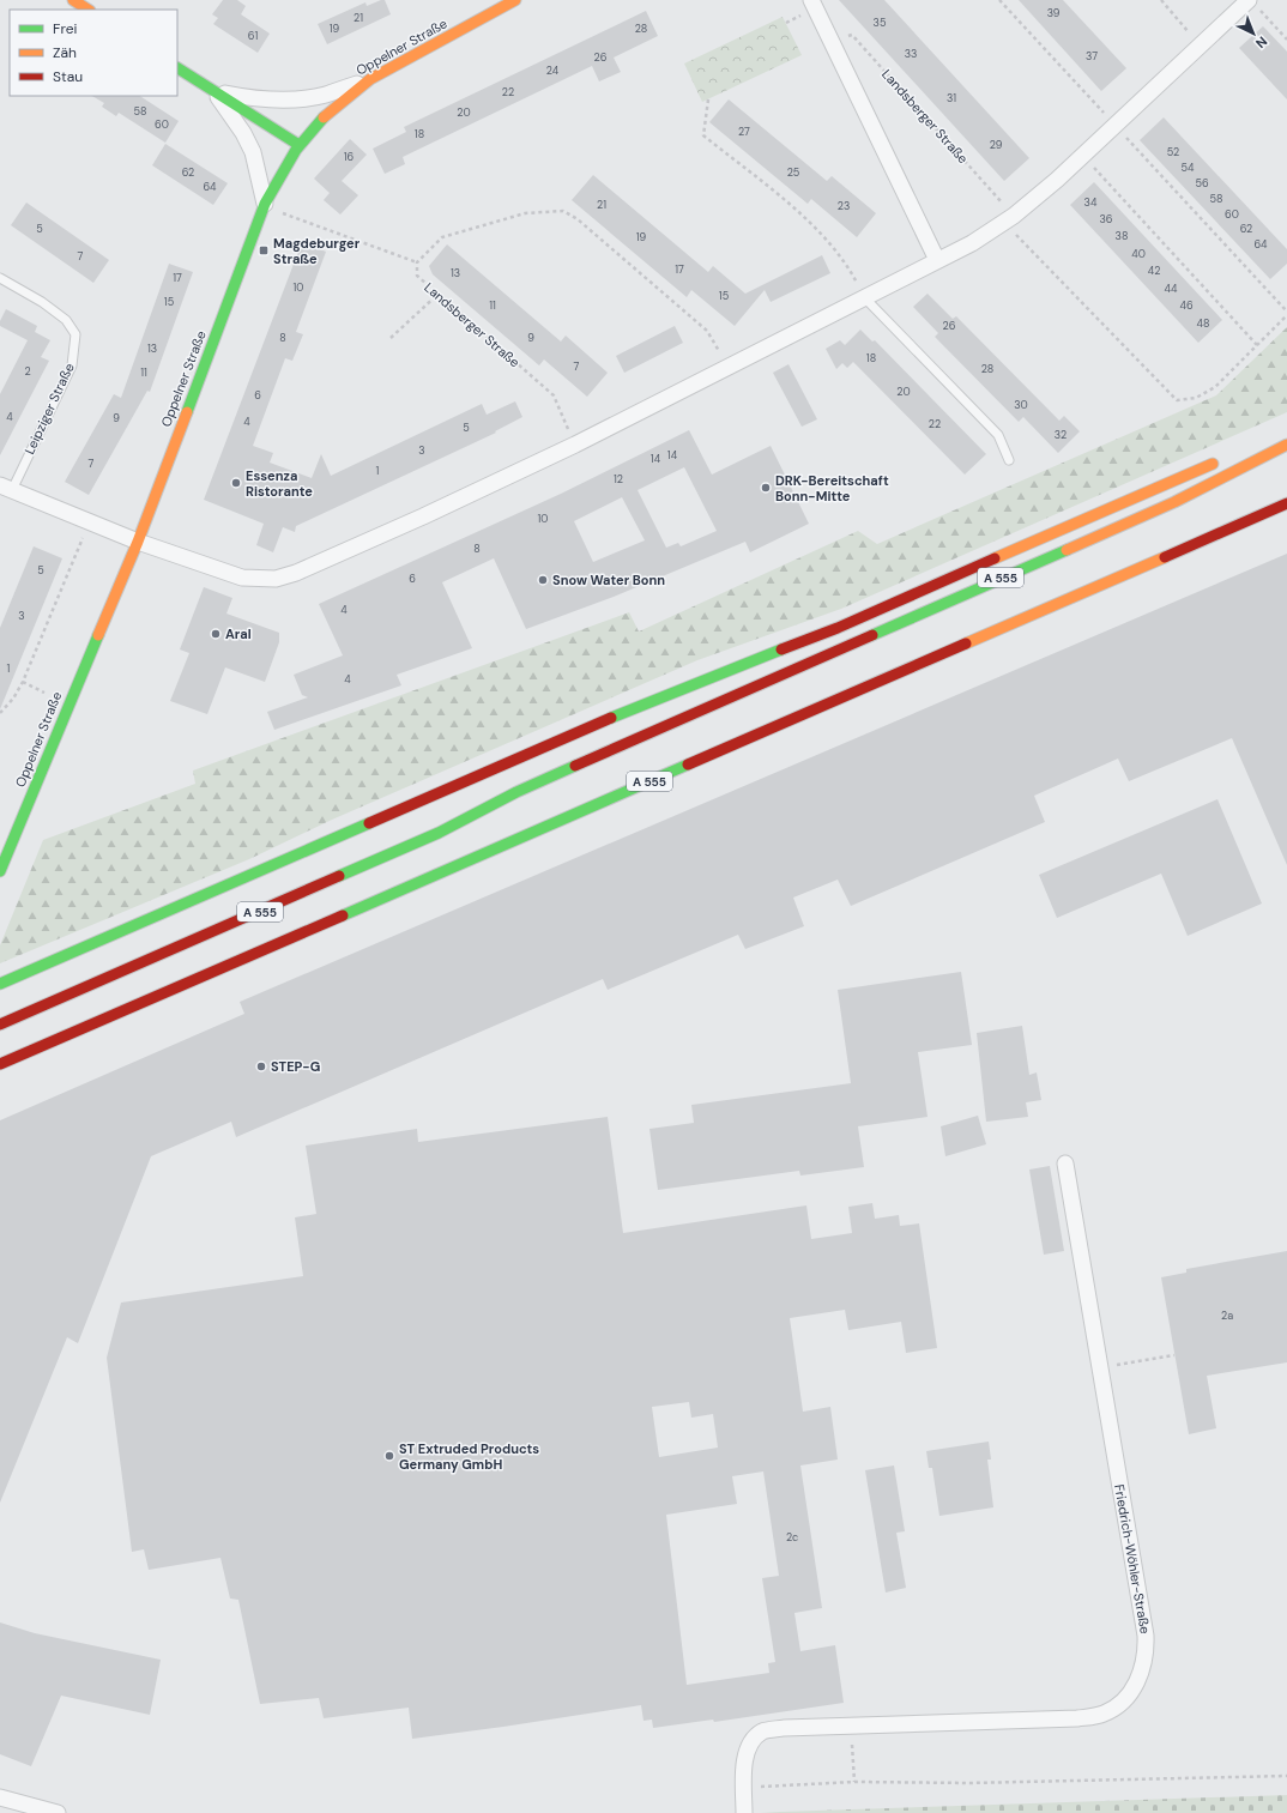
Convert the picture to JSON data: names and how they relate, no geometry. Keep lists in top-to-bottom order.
{
  "streets": {
    "main road": ["Oppelner Straße", "A 555"],
    "street": ["Friedrich-Wöhler-Straße"],
    "lane": ["Leipziger Straße"],
    "path": ["Landsberger Straße"]
  },
  "places": {
    "transit": ["Magdeburger Straße"],
    "other": [
      "Essenza Ristorante",
      "DRK-Bereitschaft Bonn-Mitte",
      "Snow Water Bonn",
      "Aral",
      "STEP-G",
      "ST Extruded Products Germany GmbH"
    ]
  },
  "house_numbers": [
    "39",
    "21",
    "35",
    "19",
    "28",
    "61",
    "33",
    "37",
    "26",
    "24",
    "22",
    "31",
    "58",
    "20",
    "60",
    "27",
    "18",
    "29",
    "52",
    "16",
    "54",
    "62",
    "25",
    "56",
    "64",
    "58",
    "34",
    "21",
    "23",
    "60",
    "36",
    "5",
    "62",
    "38",
    "19",
    "64",
    "40",
    "7",
    "17",
    "42",
    "13",
    "17",
    "10",
    "44",
    "15",
    "15",
    "11",
    "46",
    "48",
    "26",
    "8",
    "9",
    "13",
    "18",
    "7",
    "28",
    "2",
    "11",
    "20",
    "6",
    "30",
    "4",
    "9",
    "4",
    "22",
    "5",
    "32",
    "3",
    "14",
    "14",
    "7",
    "1",
    "12",
    "10",
    "8",
    "5",
    "6",
    "4",
    "3",
    "1",
    "4",
    "2a",
    "2c"
  ],
  "legend": ["Frei", "Zäh", "Stau"],
  "north": "bottom right"
}
